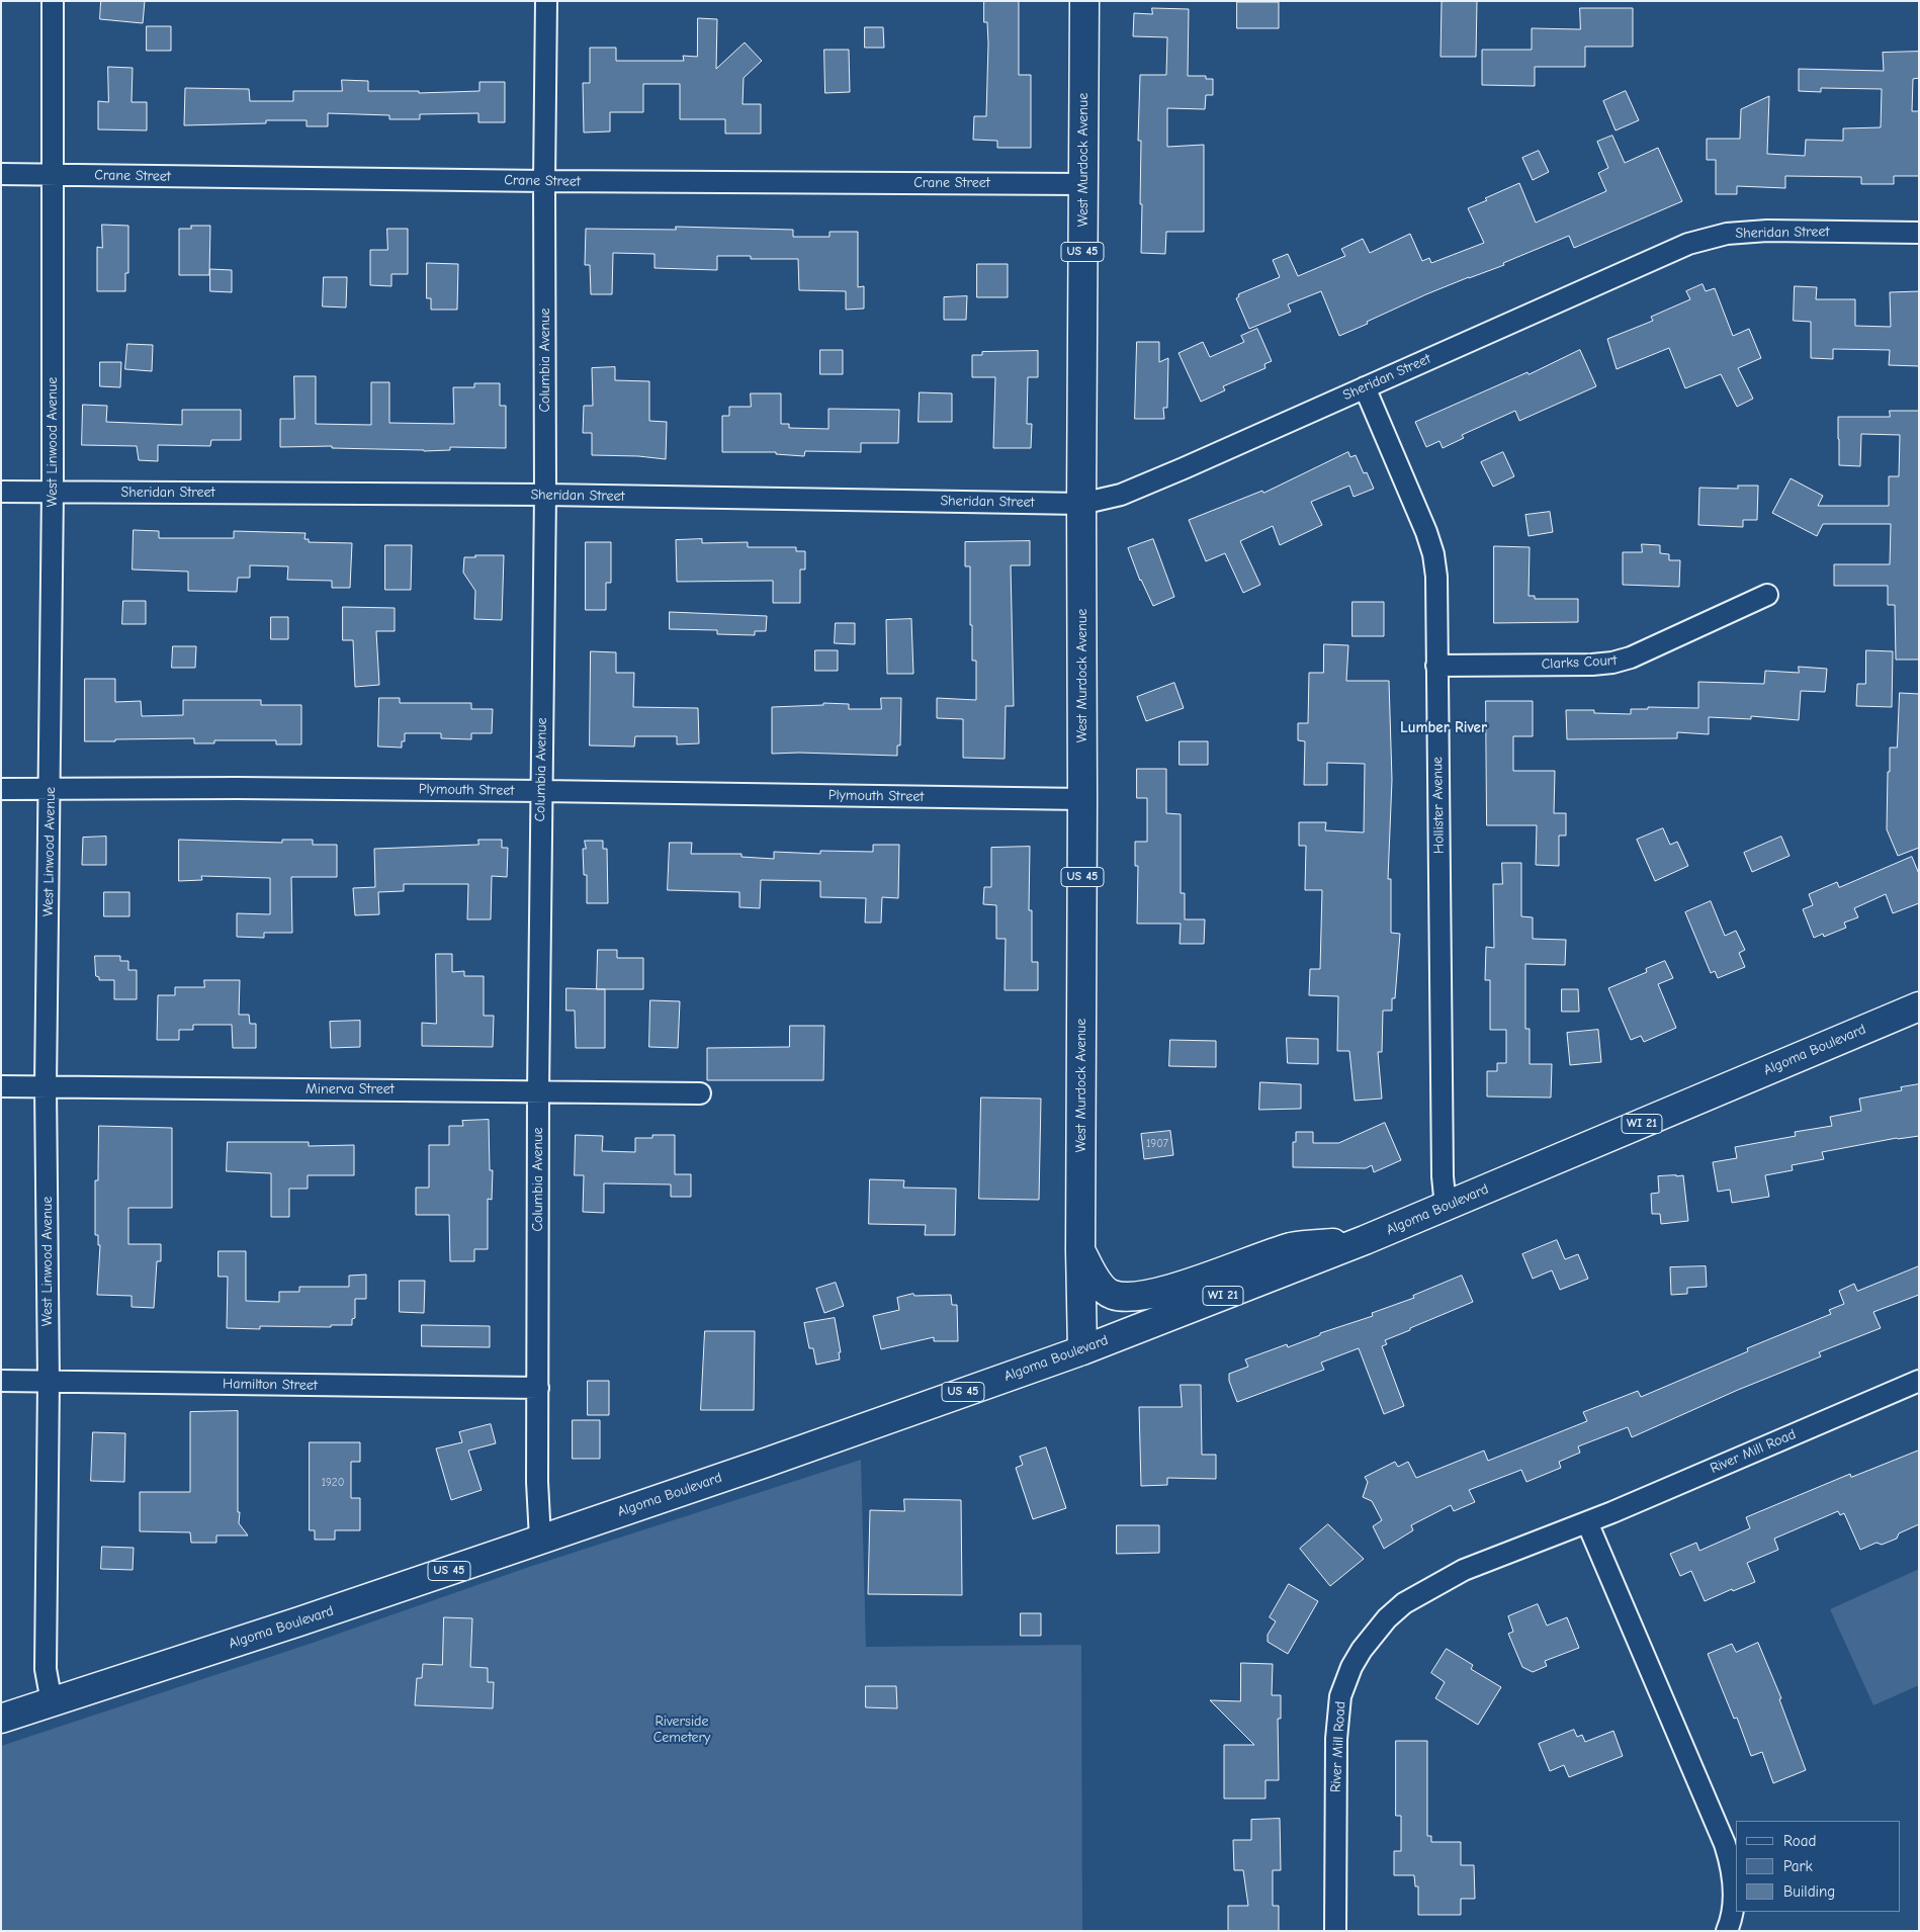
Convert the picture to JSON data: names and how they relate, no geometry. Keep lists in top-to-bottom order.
{
  "streets": {
    "main road": [
      "West Murdock Avenue",
      "US 45",
      "Algoma Boulevard",
      "WI 21"
    ],
    "street": [
      "Crane Street",
      "Sheridan Street",
      "Columbia Avenue",
      "West Linwood Avenue",
      "Clarks Court",
      "Plymouth Street",
      "Hollister Avenue",
      "Minerva Street",
      "Hamilton Street",
      "River Mill Road"
    ]
  },
  "crossings": [
    ["West Murdock Avenue", "Crane Street"],
    ["West Murdock Avenue", "Sheridan Street"],
    ["West Murdock Avenue", "Plymouth Street"],
    ["West Murdock Avenue", "Algoma Boulevard"],
    ["Crane Street", "Columbia Avenue"],
    ["Crane Street", "West Linwood Avenue"],
    ["Sheridan Street", "Columbia Avenue"],
    ["Sheridan Street", "West Linwood Avenue"],
    ["Sheridan Street", "Hollister Avenue"],
    ["Columbia Avenue", "Plymouth Street"],
    ["Columbia Avenue", "Algoma Boulevard"],
    ["Columbia Avenue", "Minerva Street"],
    ["Columbia Avenue", "Hamilton Street"],
    ["West Linwood Avenue", "Plymouth Street"],
    ["West Linwood Avenue", "Algoma Boulevard"],
    ["West Linwood Avenue", "Minerva Street"],
    ["West Linwood Avenue", "Hamilton Street"],
    ["Clarks Court", "Hollister Avenue"],
    ["Hollister Avenue", "Algoma Boulevard"]
  ],
  "districts": ["Lumber River"],
  "parks": ["Riverside Cemetery"],
  "house_numbers": ["1907", "1920"],
  "legend": ["Road", "Park", "Building"]
}
